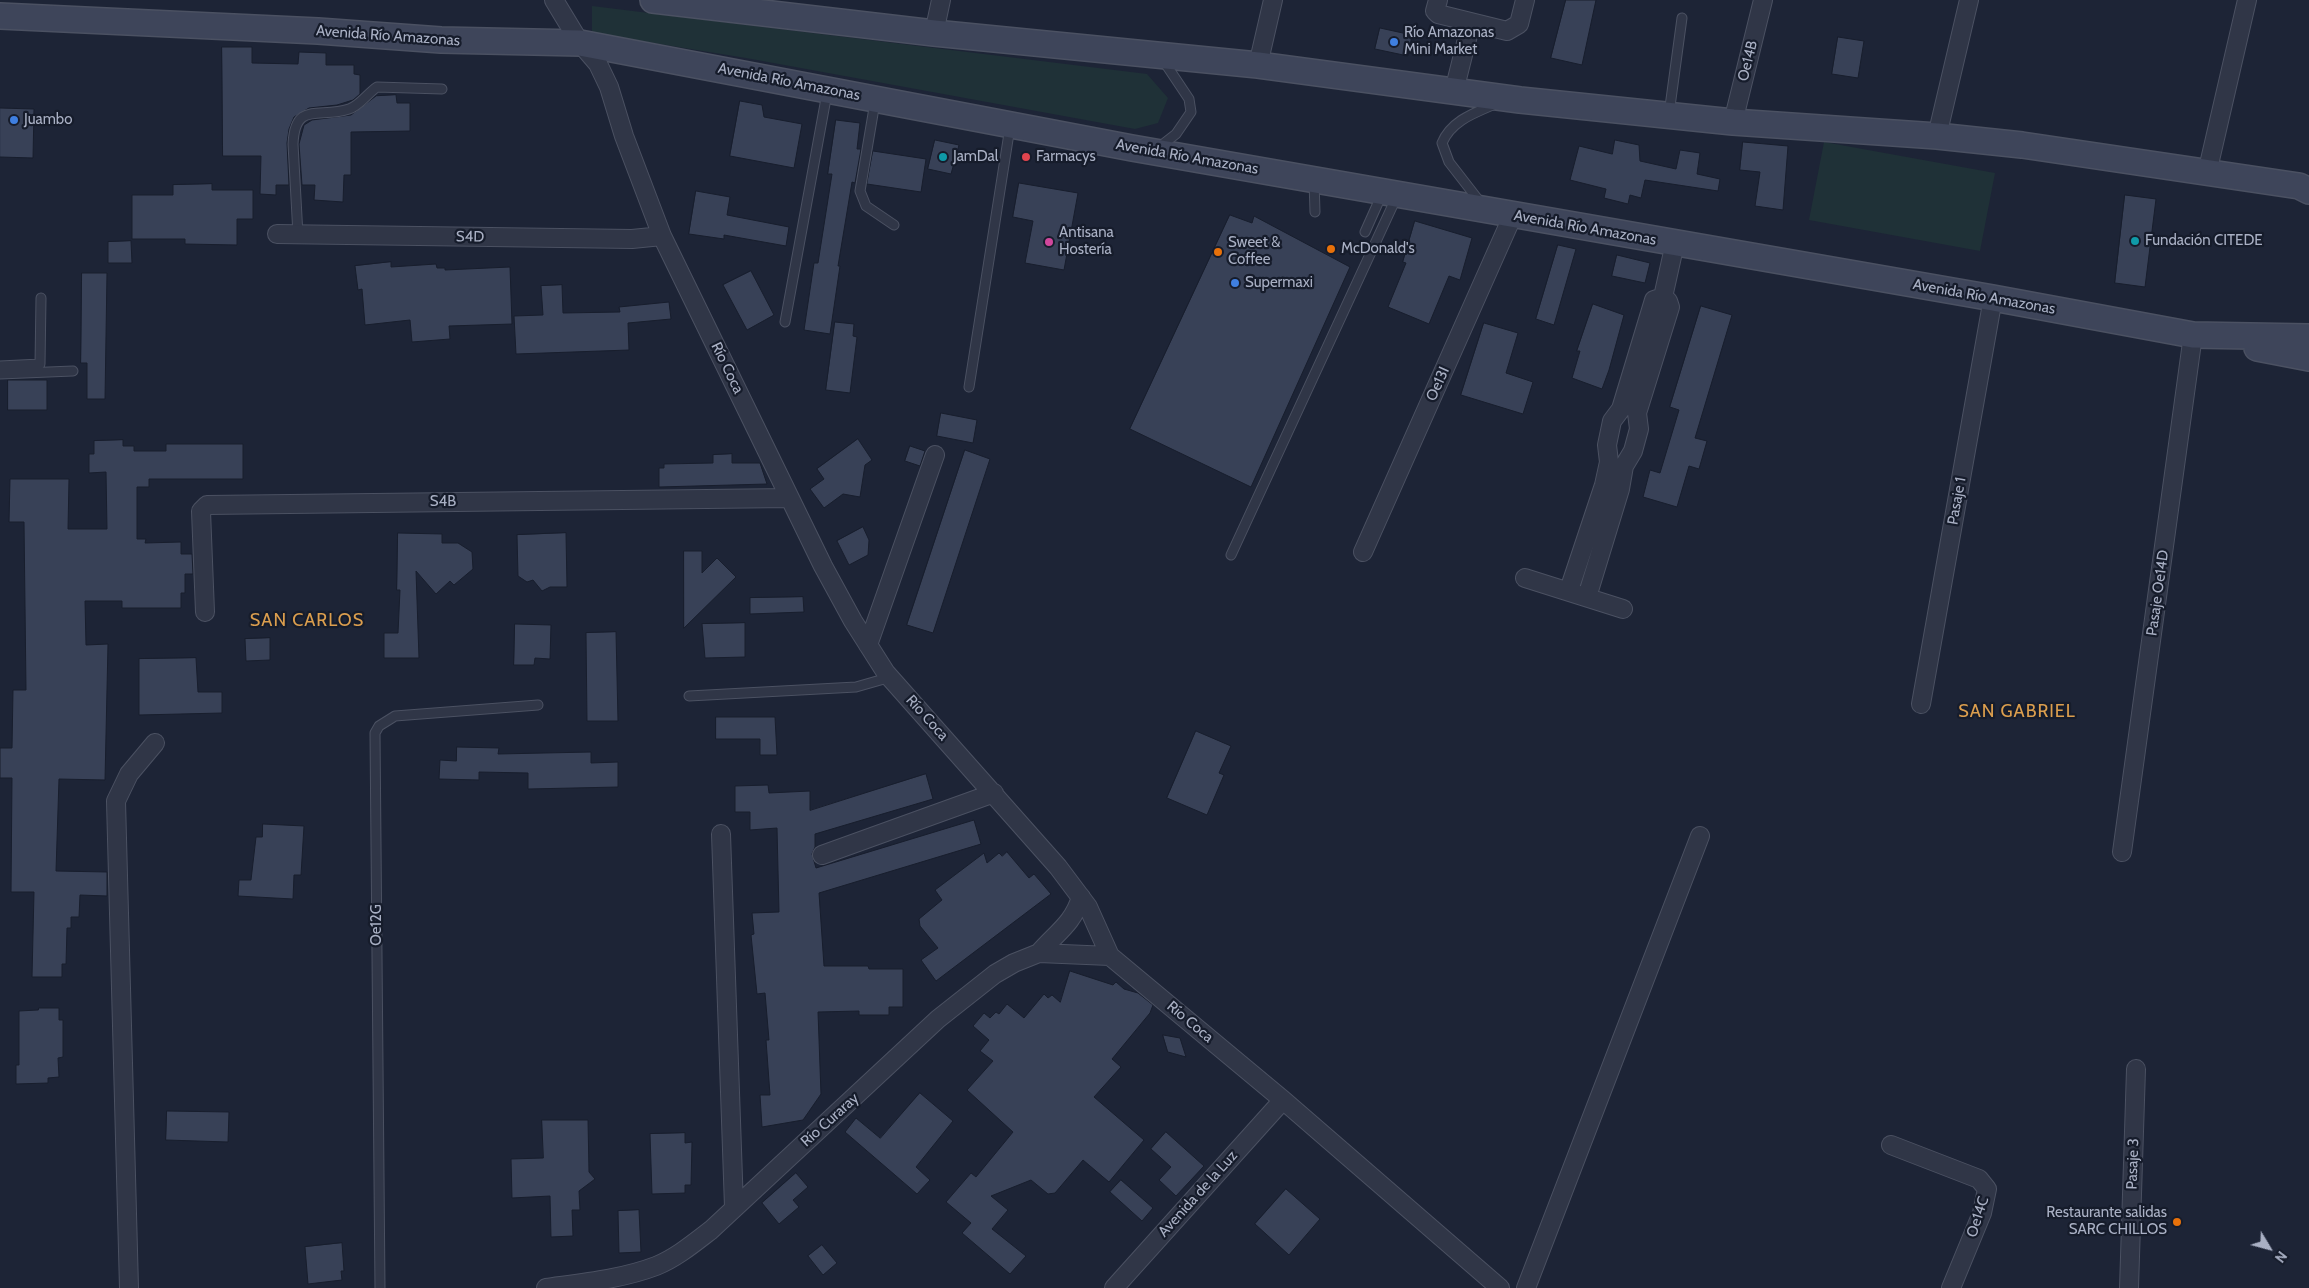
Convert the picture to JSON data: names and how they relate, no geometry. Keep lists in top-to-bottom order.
{
  "streets": {
    "main road": ["Avenida Río Amazonas"],
    "street": [
      "Oe14B",
      "S4D",
      "Río Coca",
      "Oe13I",
      "Pasaje 1",
      "S4B",
      "Pasaje Oe14D",
      "Río Curaray",
      "Pasaje 3",
      "Avenida de la Luz",
      "Oe14C"
    ],
    "lane": ["Oe12G"]
  },
  "crossings": [
    ["Avenida Río Amazonas", "Río Coca"],
    ["Avenida Río Amazonas", "Oe13I"],
    ["Avenida Río Amazonas", "Pasaje 1"],
    ["Avenida Río Amazonas", "Pasaje Oe14D"],
    ["S4D", "Río Coca"],
    ["Río Coca", "S4B"],
    ["Río Coca", "Río Curaray"],
    ["Río Coca", "Avenida de la Luz"]
  ],
  "districts": ["SAN CARLOS", "SAN GABRIEL"],
  "places": [
    "Río Amazonas Mini Market",
    "Juambo",
    "JamDal",
    "Farmacys",
    "Fundación CITEDE",
    "Antisana Hostería",
    "McDonald's",
    "Sweet & Coffee",
    "Supermaxi",
    "Restaurante salidas SARC CHILLOS"
  ],
  "north": "bottom right"
}
